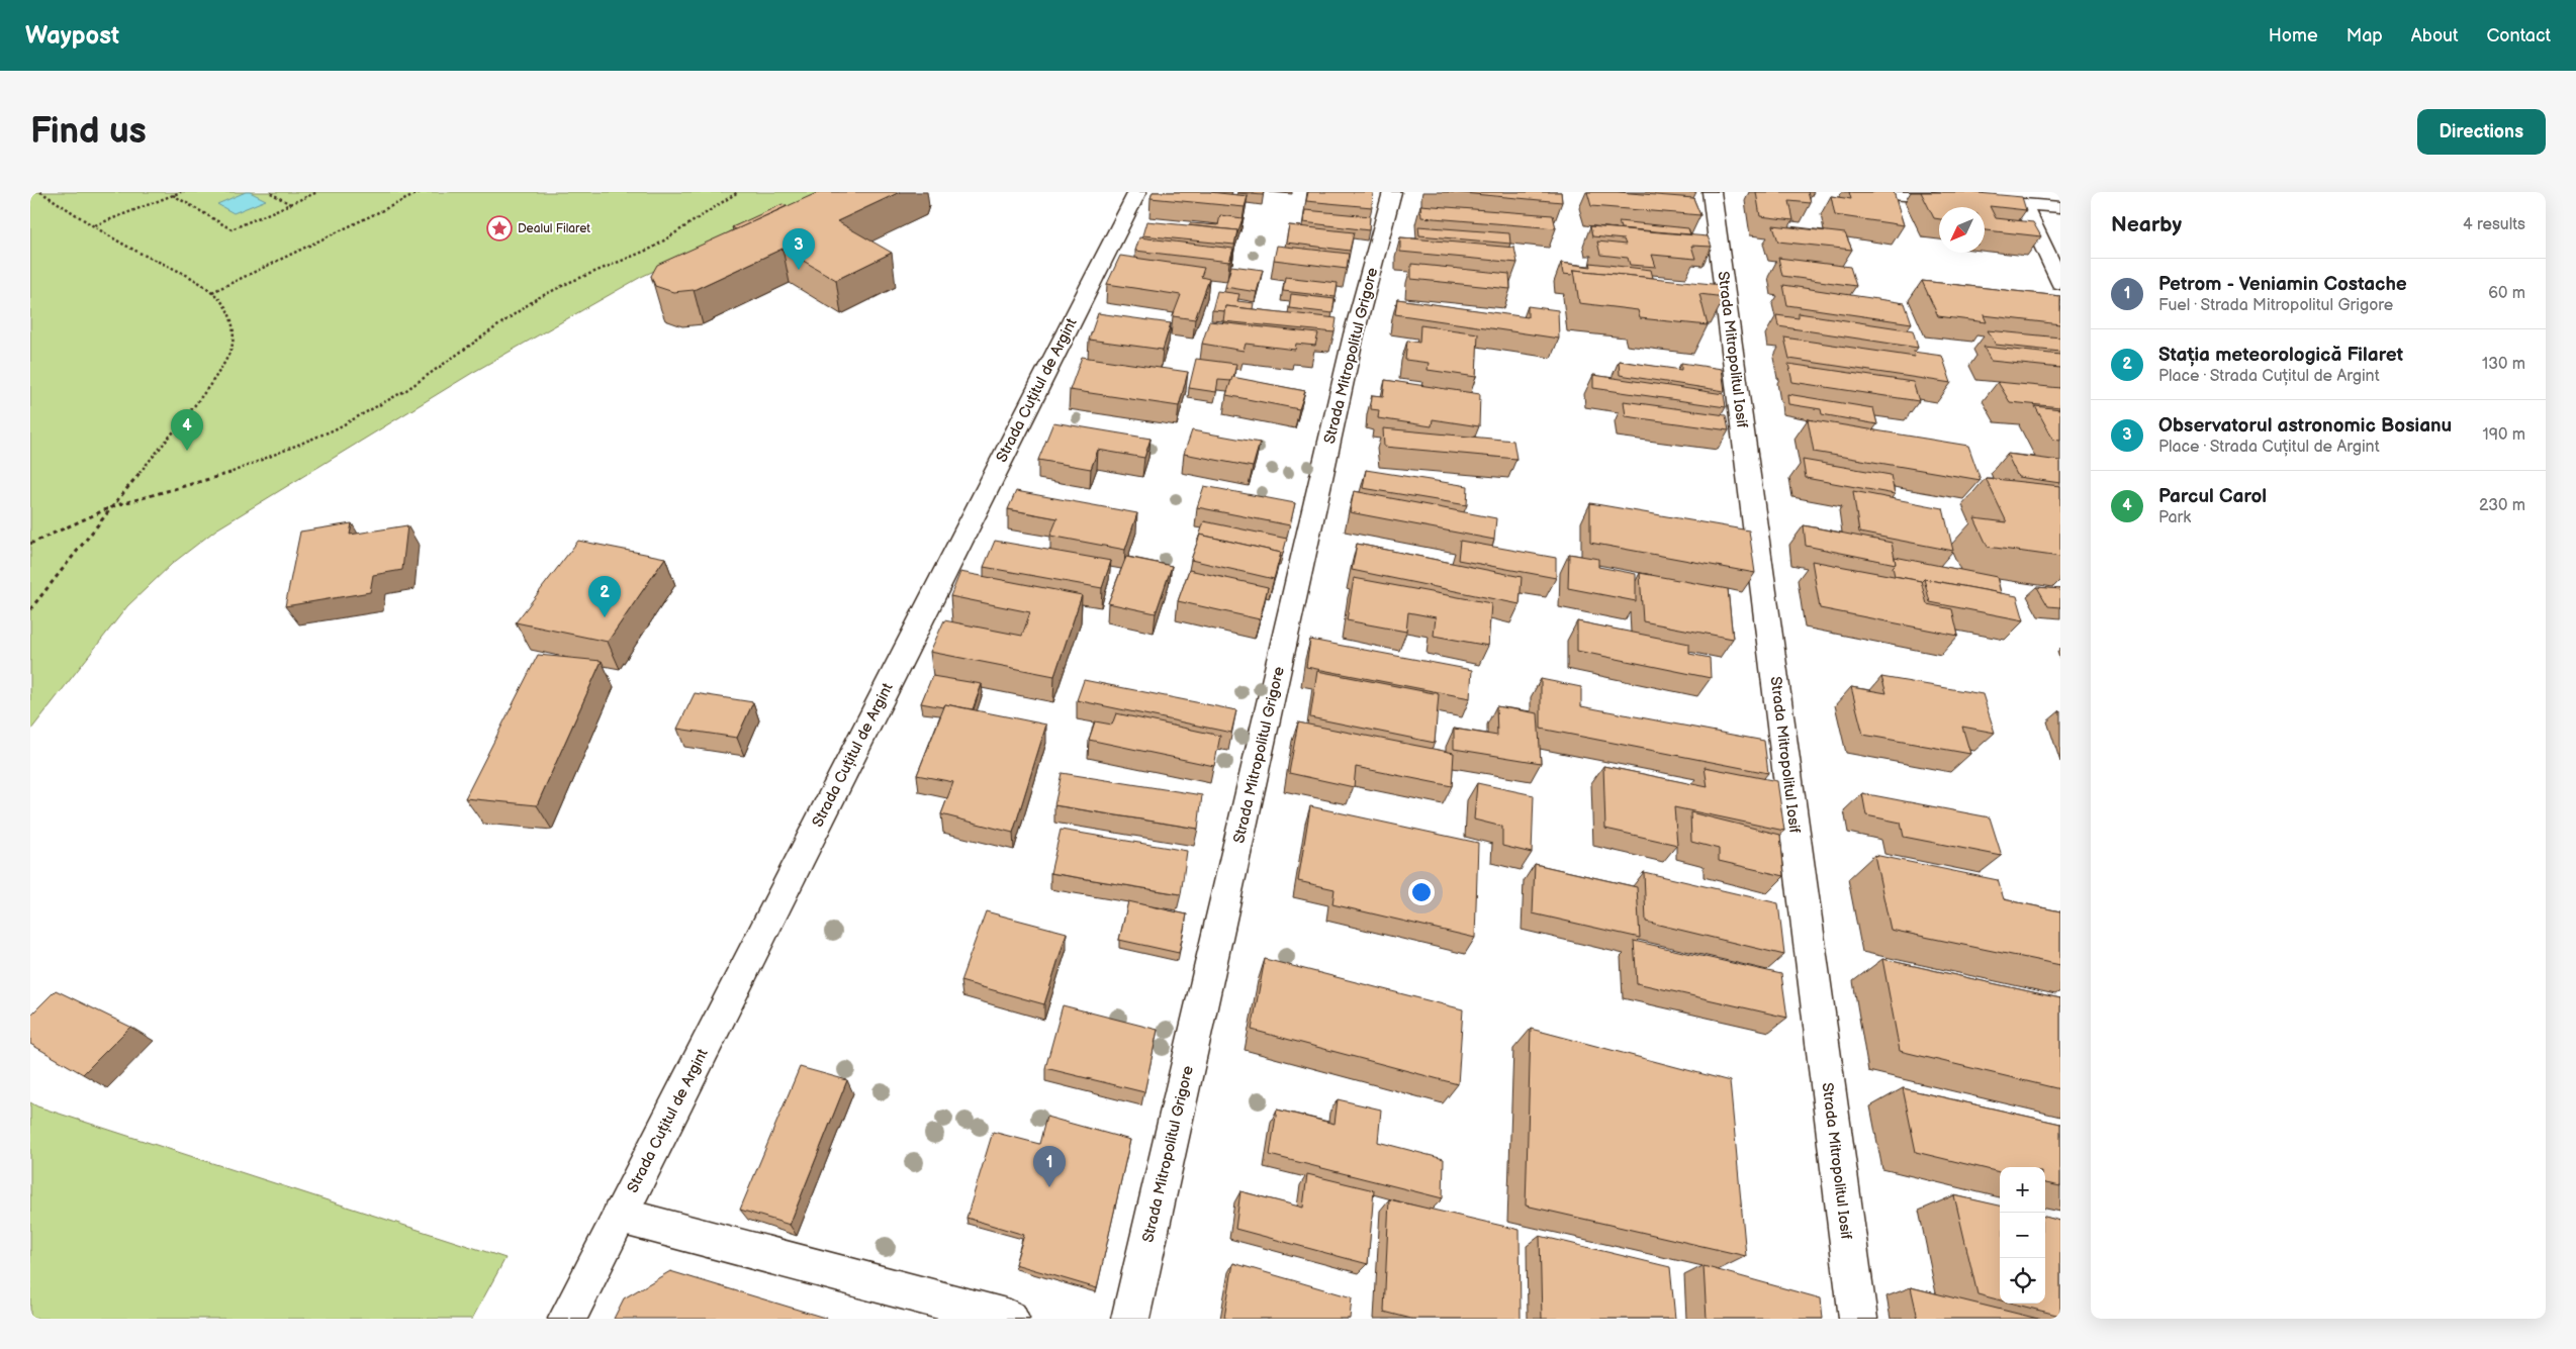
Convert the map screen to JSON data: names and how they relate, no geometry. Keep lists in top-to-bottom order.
{
  "streets": {
    "street": ["Strada Mitropolitul Iosif", "Strada Mitropolitul Grigore", "Strada Cuțitul de Argint"]
  },
  "places": {
    "place": ["Dealul Filaret"]
  },
  "north": "bottom left",
  "page": {
    "header": "Waypost",
    "nav": [
      "Home",
      "Map",
      "About",
      "Contact"
    ],
    "buttons": "Directions",
    "title": "Find us",
    "heading": ["Nearby", "4 results"],
    "pins": [
      "3",
      "4",
      "2",
      "1"
    ],
    "list": [
      {
        "mark": "1",
        "name": "Petrom - Veniamin Costache",
        "note": "Fuel · Strada Mitropolitul Grigore",
        "value": "60 m"
      },
      {
        "mark": "2",
        "name": "Stația meteorologică Filaret",
        "note": "Place · Strada Cuțitul de Argint",
        "value": "130 m"
      },
      {
        "mark": "3",
        "name": "Observatorul astronomic Bosianu",
        "note": "Place · Strada Cuțitul de Argint",
        "value": "190 m"
      },
      {
        "mark": "4",
        "name": "Parcul Carol",
        "note": "Park",
        "value": "230 m"
      }
    ],
    "map_buttons": ["+", "−"]
  }
}
